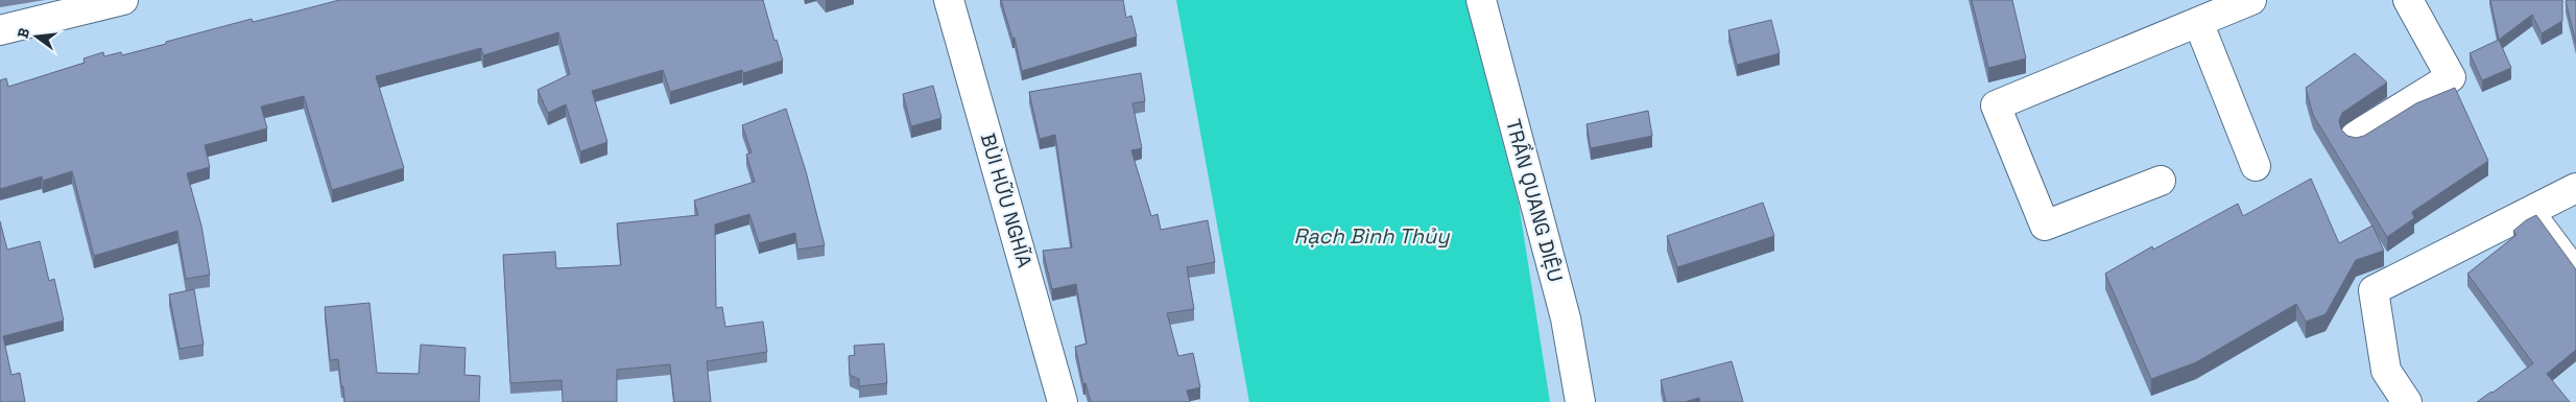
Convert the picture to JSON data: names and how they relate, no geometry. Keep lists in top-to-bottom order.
{
  "streets": {
    "street": ["BÙI HỮU NGHĨA", "TRẦN QUANG DIỆU"]
  },
  "water": ["Rạch Bình Thủy"],
  "north": "left"
}
